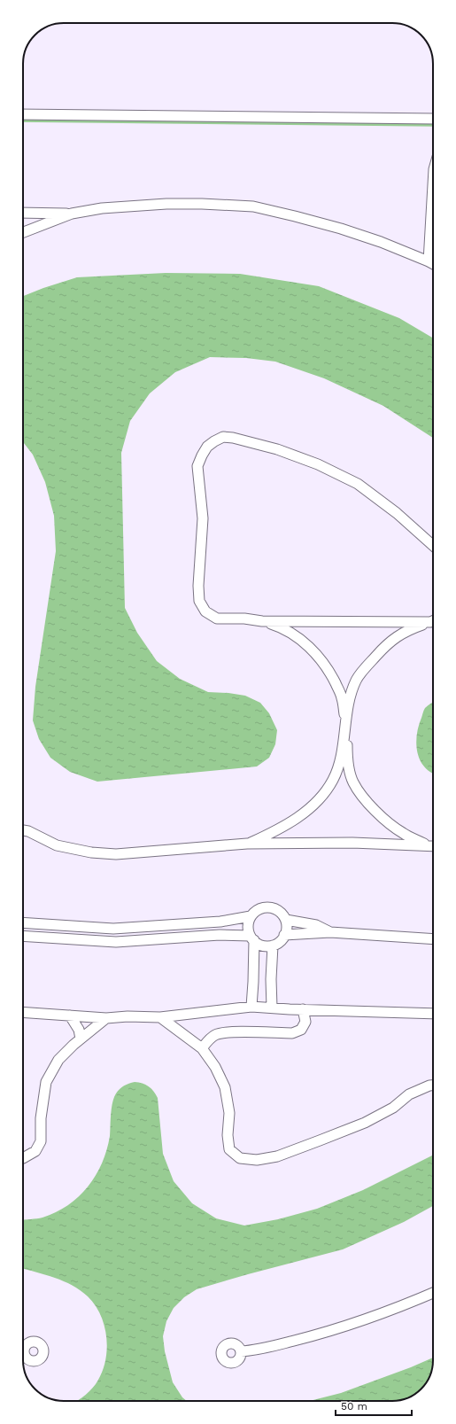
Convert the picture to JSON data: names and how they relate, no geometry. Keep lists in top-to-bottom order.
{
  "scale_bar": "50 m"
}
